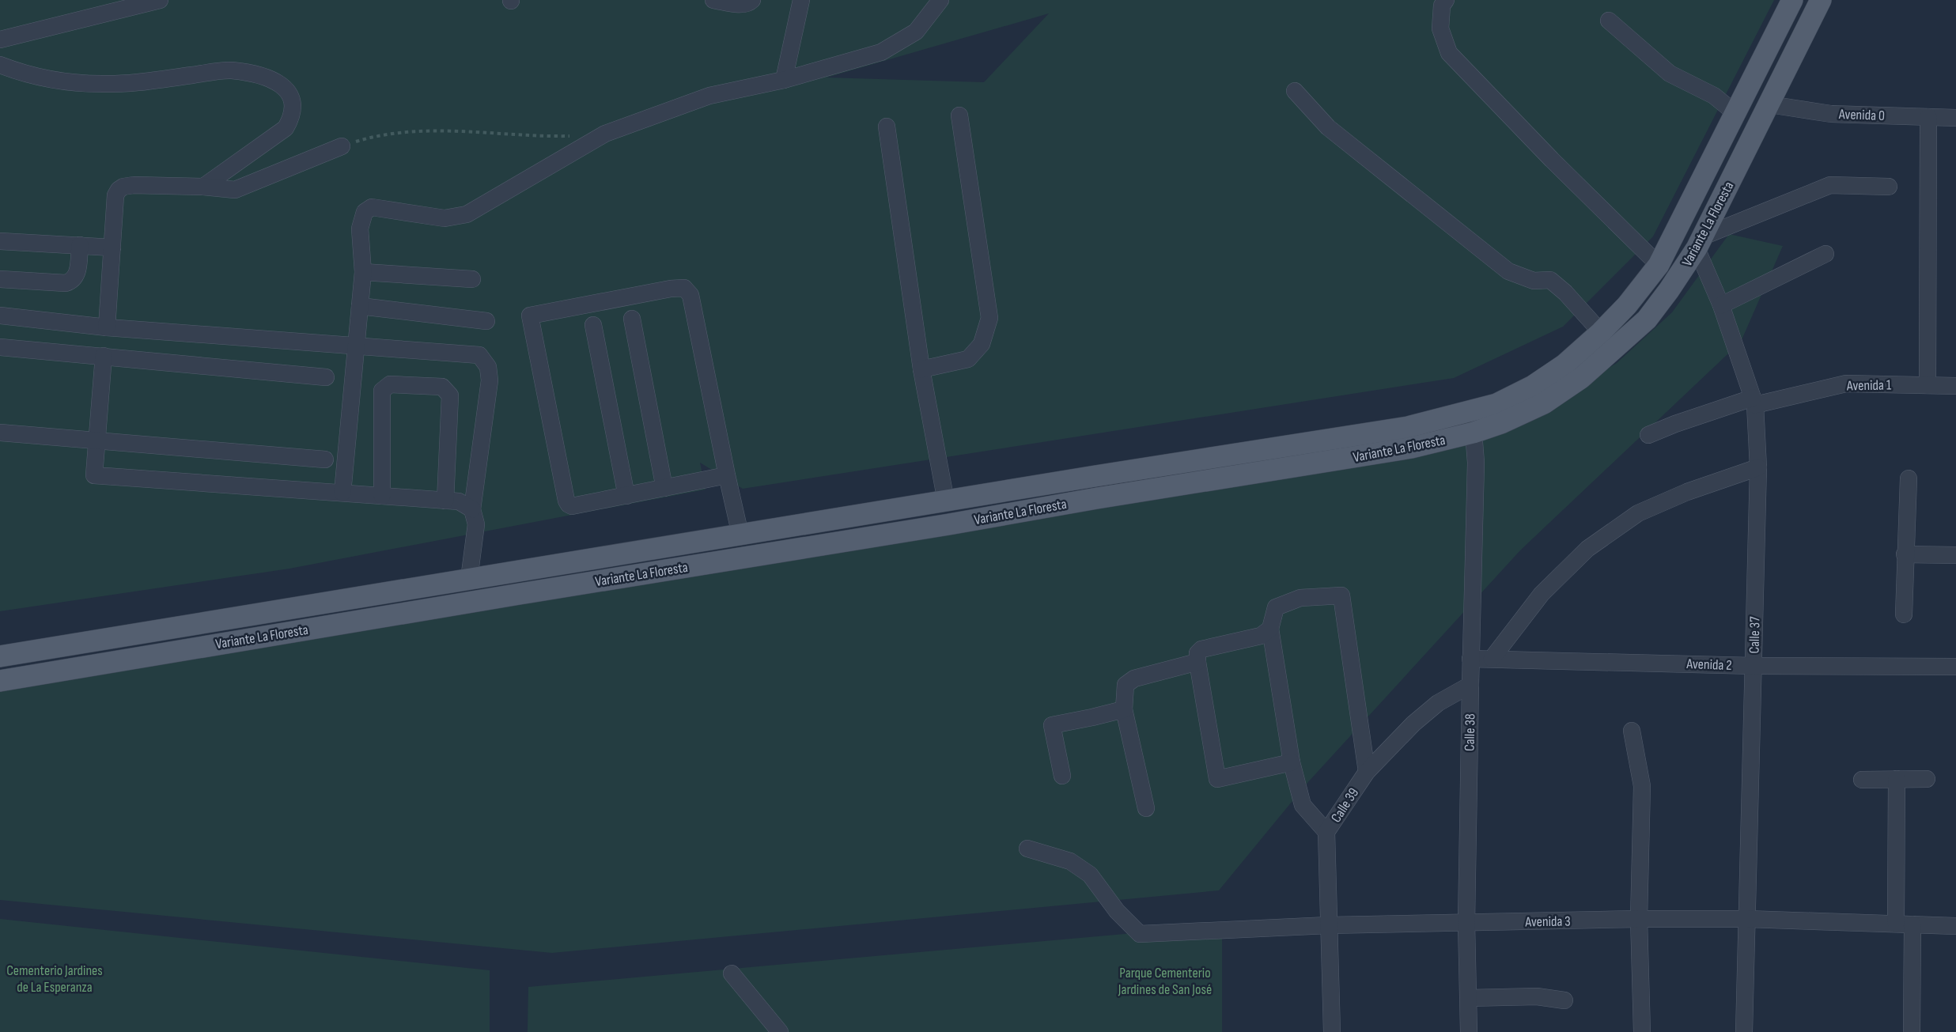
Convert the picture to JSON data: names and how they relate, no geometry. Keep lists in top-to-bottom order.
{
  "streets": {
    "main road": ["Variante La Floresta"],
    "street": [
      "Avenida 0",
      "Avenida 1",
      "Calle 37",
      "Avenida 2",
      "Calle 38",
      "Calle 39",
      "Avenida 3"
    ]
  },
  "crossings": [
    ["Avenida 0", "Variante La Floresta"],
    ["Variante La Floresta", "Calle 37"],
    ["Variante La Floresta", "Calle 38"],
    ["Avenida 1", "Calle 37"],
    ["Calle 37", "Avenida 2"],
    ["Calle 37", "Avenida 3"],
    ["Calle 38", "Calle 39"],
    ["Calle 38", "Avenida 3"],
    ["Calle 39", "Avenida 3"]
  ],
  "parks": ["Cementerio Jardines de La Esperanza", "Parque Cementerio Jardines de San José"]
}
